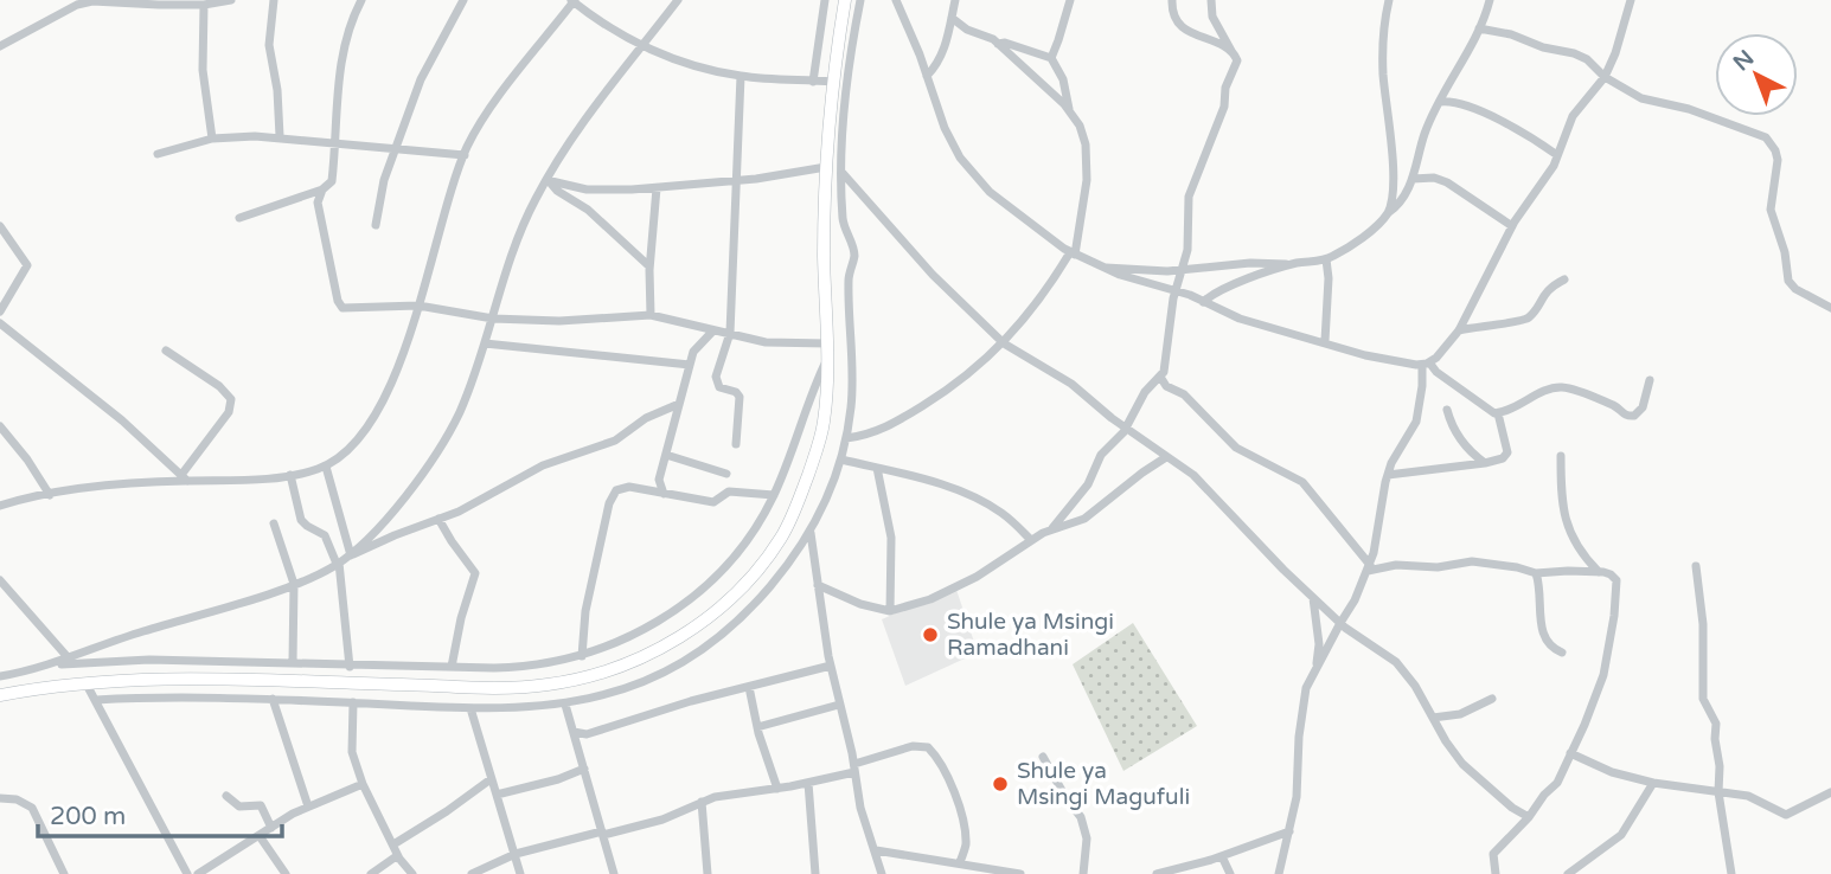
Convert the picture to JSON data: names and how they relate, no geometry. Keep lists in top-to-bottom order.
{
  "places": ["Shule ya Msingi Ramadhani", "Shule ya Msingi Magufuli"],
  "scale_bar": "200 m",
  "north": "top left"
}
